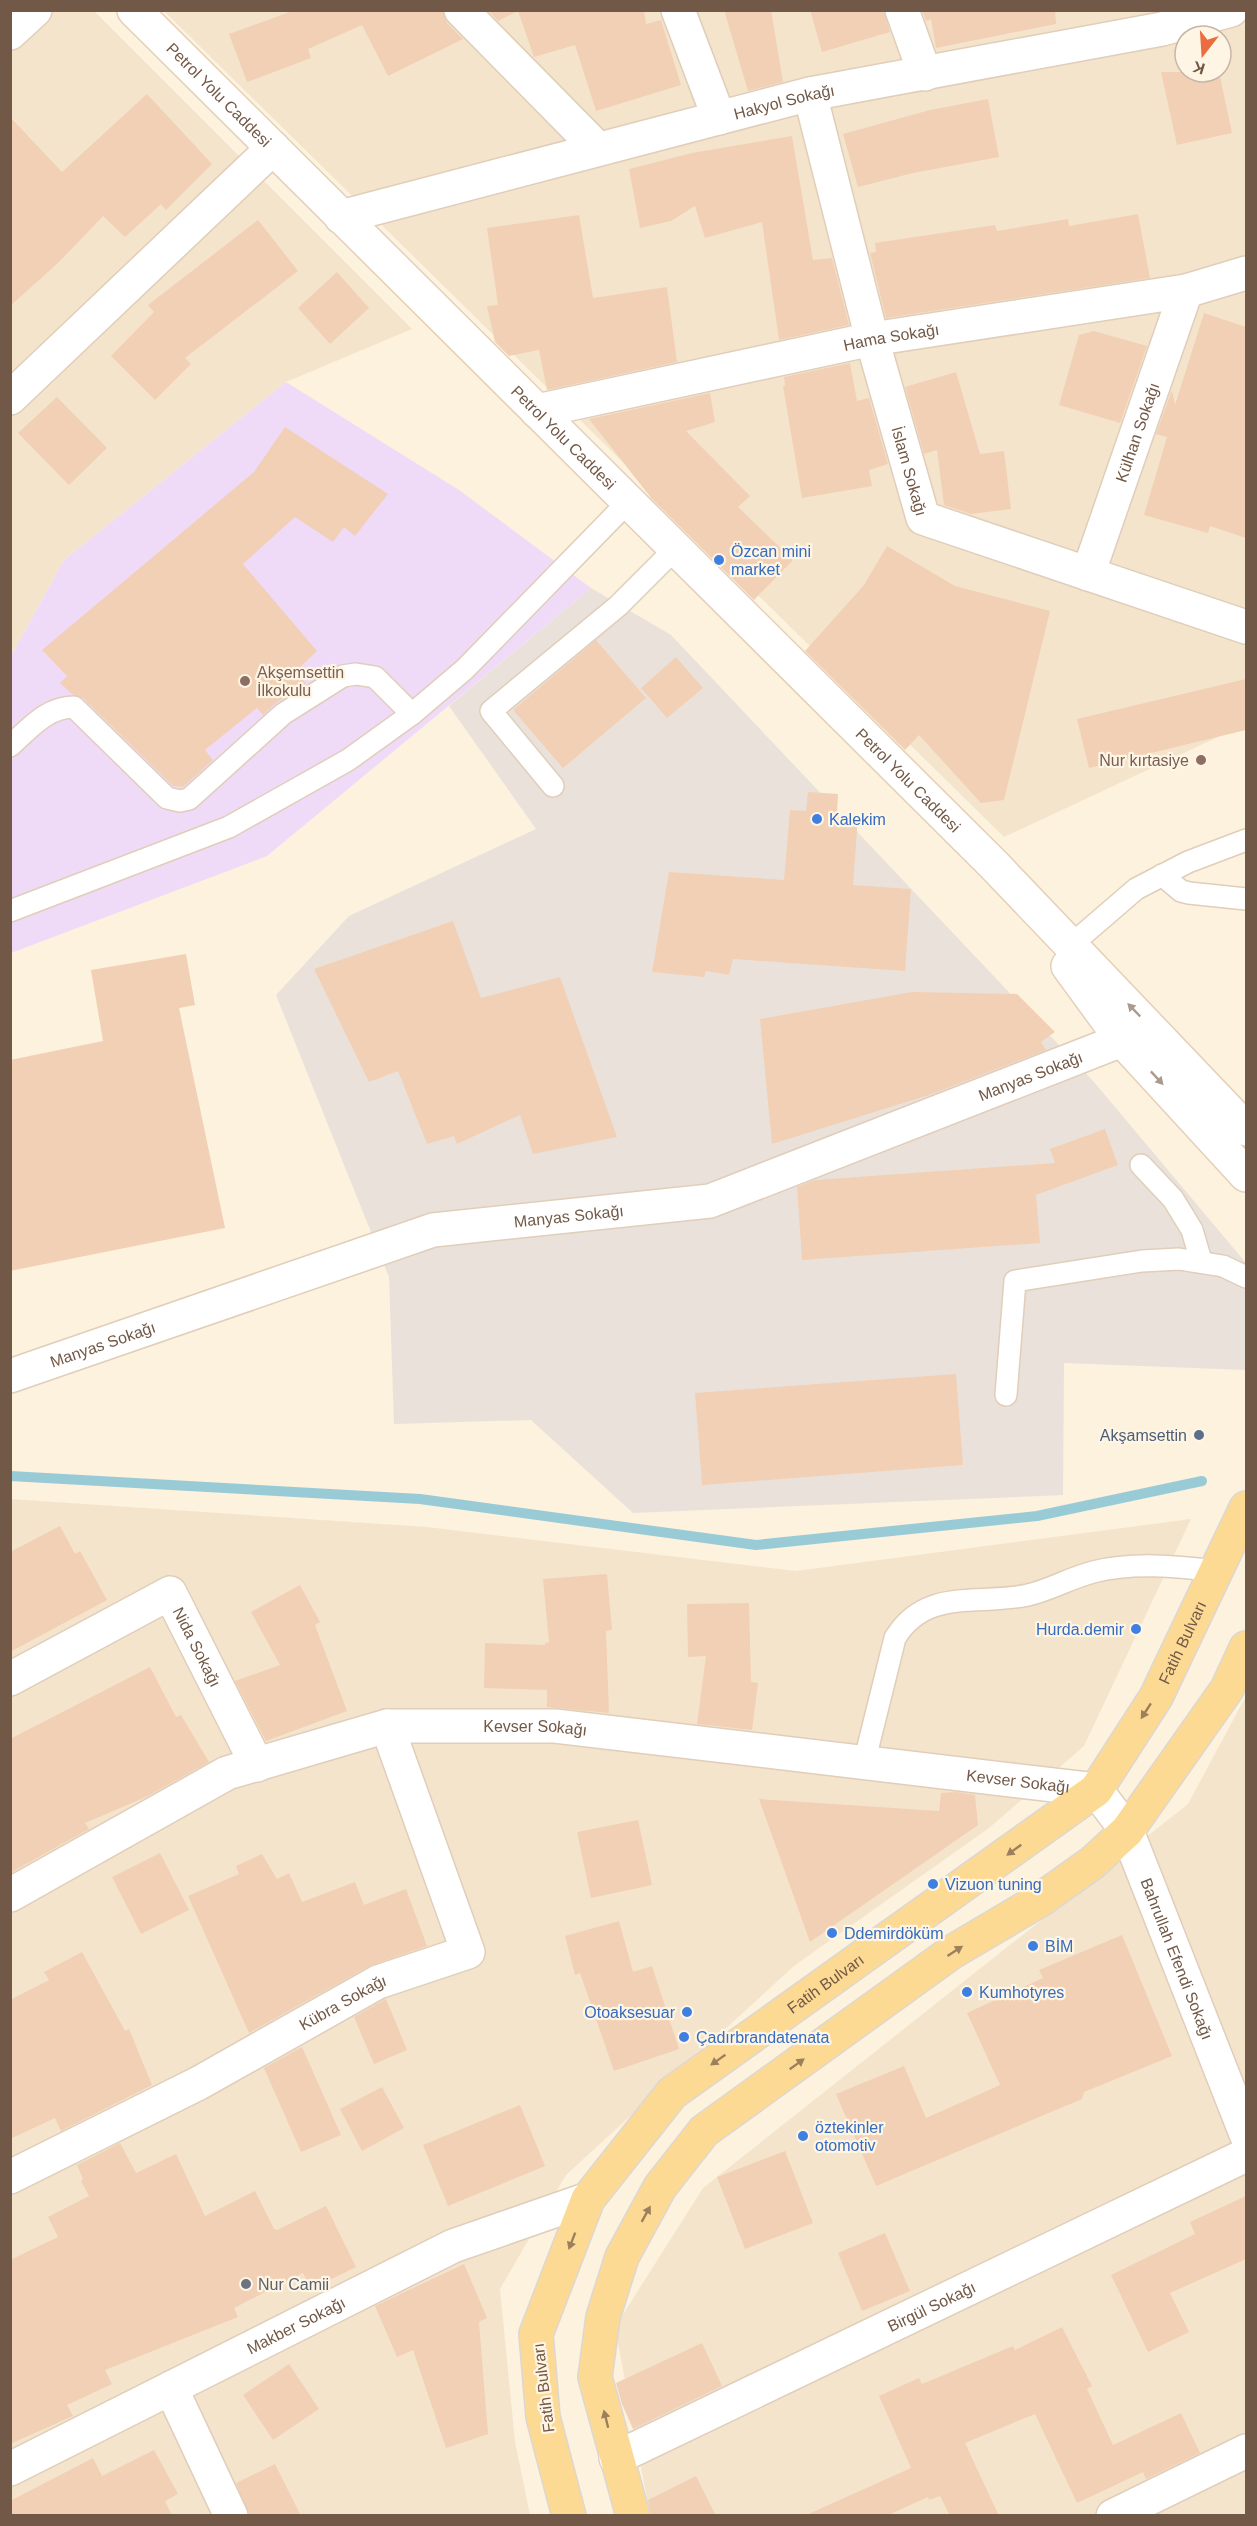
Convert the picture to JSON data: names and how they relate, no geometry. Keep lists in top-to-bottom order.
{
  "streets": {
    "main road": ["Fatih Bulvarı"],
    "street": [
      "Petrol Yolu Caddesi",
      "Hakyol Sokağı",
      "Hama Sokağı",
      "Külhan Sokağı",
      "İslam Sokağı",
      "Manyas Sokağı",
      "Nida Sokağı",
      "Kevser Sokağı",
      "Bahrullah Efendi Sokağı",
      "Kübra Sokağı",
      "Birgül Sokağı",
      "Makber Sokağı"
    ]
  },
  "crossings": [
    ["Petrol Yolu Caddesi", "Hakyol Sokağı"],
    ["Petrol Yolu Caddesi", "Hama Sokağı"],
    ["Petrol Yolu Caddesi", "Manyas Sokağı"],
    ["Hakyol Sokağı", "İslam Sokağı"],
    ["Hama Sokağı", "Külhan Sokağı"],
    ["Hama Sokağı", "İslam Sokağı"],
    ["Külhan Sokağı", "İslam Sokağı"],
    ["Fatih Bulvarı", "Kevser Sokağı"],
    ["Fatih Bulvarı", "Bahrullah Efendi Sokağı"],
    ["Fatih Bulvarı", "Makber Sokağı"],
    ["Nida Sokağı", "Kevser Sokağı"],
    ["Kevser Sokağı", "Bahrullah Efendi Sokağı"],
    ["Kevser Sokağı", "Kübra Sokağı"]
  ],
  "places": [
    "Özcan mini market",
    "Akşemsettin İlkokulu",
    "Nur kırtasiye",
    "Kalekim",
    "Akşamsettin",
    "Hurda.demir",
    "Vizuon tuning",
    "Ddemirdöküm",
    "BİM",
    "Kumhotyres",
    "Otoaksesuar",
    "Çadırbrandatenata",
    "öztekinler otomotiv",
    "Nur Camii"
  ],
  "north": "bottom"
}
